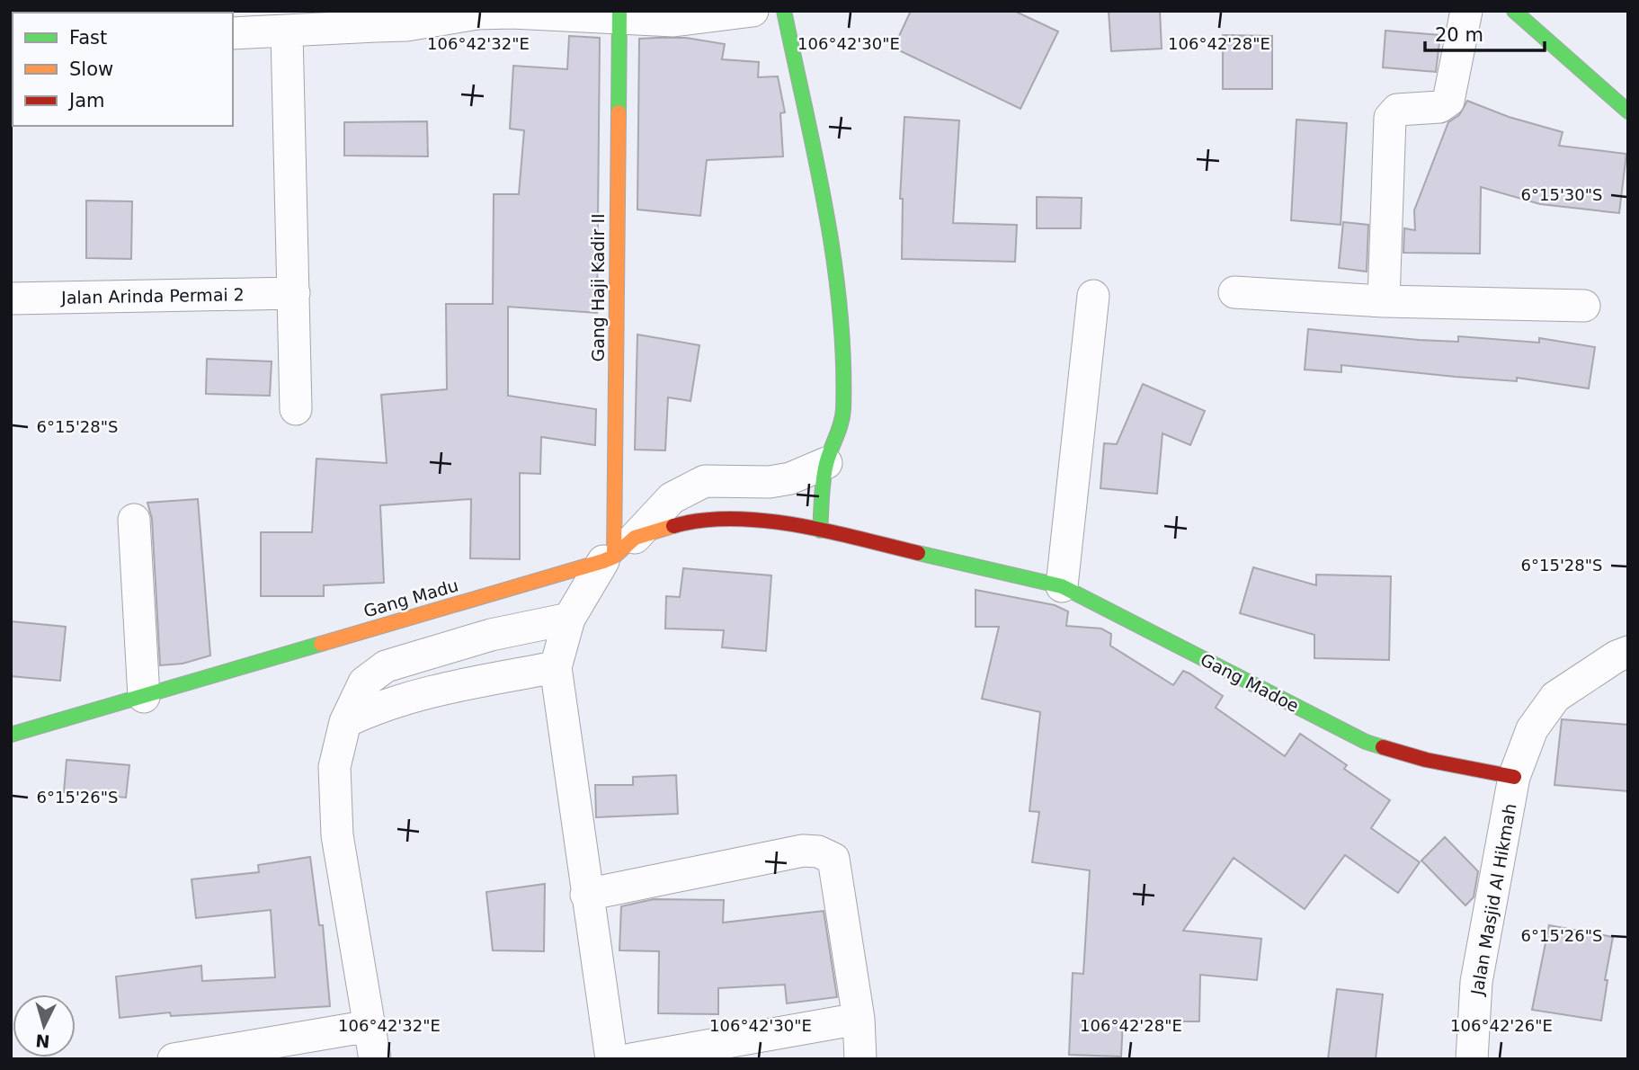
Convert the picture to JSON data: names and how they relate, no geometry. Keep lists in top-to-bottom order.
{
  "streets": {
    "street": [
      "Gang Haji Kadir II",
      "Jalan Arinda Permai 2",
      "Gang Madu",
      "Gang Madoe",
      "Jalan Masjid Al Hikmah"
    ]
  },
  "crossings": [
    ["Gang Haji Kadir II", "Gang Madu"],
    ["Gang Madu", "Gang Madoe"],
    ["Gang Madoe", "Jalan Masjid Al Hikmah"]
  ],
  "legend": ["Fast", "Slow", "Jam"],
  "scale_bar": "20 m",
  "north": "bottom",
  "coordinates": [
    "106°42'32\"E",
    "106°42'30\"E",
    "106°42'28\"E",
    "6°15'30\"S",
    "6°15'28\"S",
    "6°15'26\"S",
    "106°42'26\"E"
  ]
}
